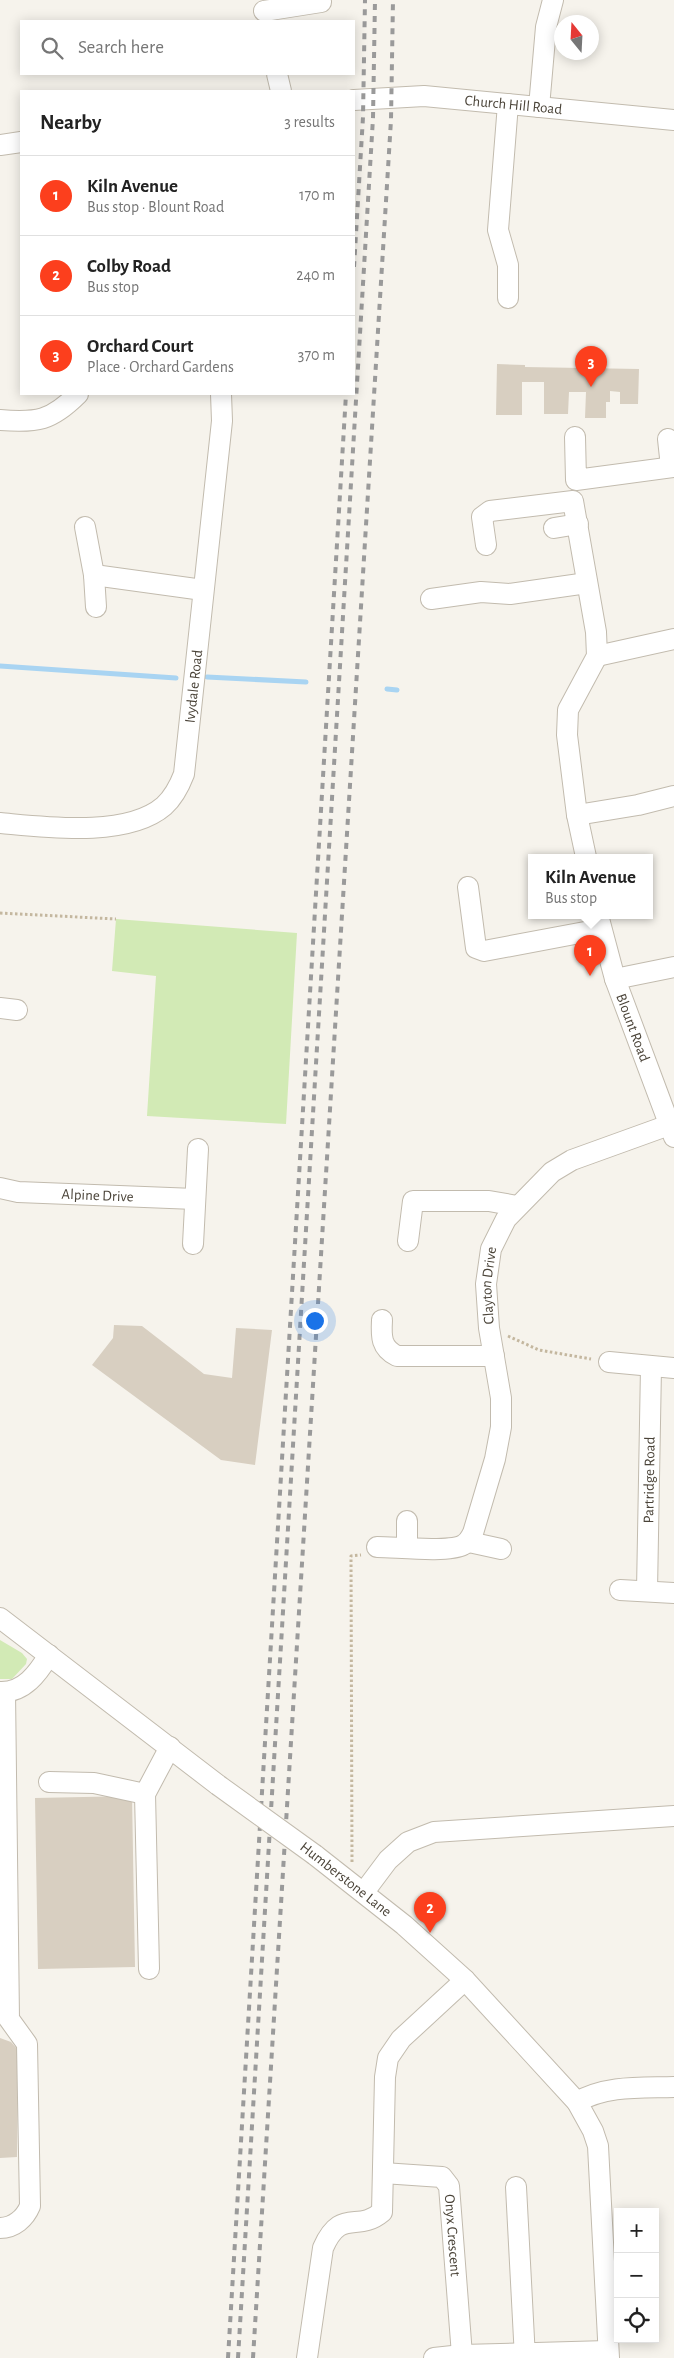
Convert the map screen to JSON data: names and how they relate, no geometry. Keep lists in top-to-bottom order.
{
  "streets": {
    "street": [
      "Church Hill Road",
      "Ivydale Road",
      "Blount Road",
      "Alpine Drive",
      "Clayton Drive",
      "Partridge Road",
      "Humberstone Lane",
      "Onyx Crescent"
    ]
  },
  "crossings": [
    ["Blount Road", "Clayton Drive"]
  ],
  "north": "top",
  "page": {
    "search": "Search here",
    "heading": ["Nearby", "3 results"],
    "list": [
      {
        "mark": "1",
        "name": "Kiln Avenue",
        "note": "Bus stop · Blount Road",
        "value": "170 m"
      },
      {
        "mark": "2",
        "name": "Colby Road",
        "note": "Bus stop",
        "value": "240 m"
      },
      {
        "mark": "3",
        "name": "Orchard Court",
        "note": "Place · Orchard Gardens",
        "value": "370 m"
      }
    ],
    "pins": ["3", "1", "2"],
    "popup": ["Kiln Avenue", "Bus stop"],
    "map_buttons": ["+", "−"]
  }
}
